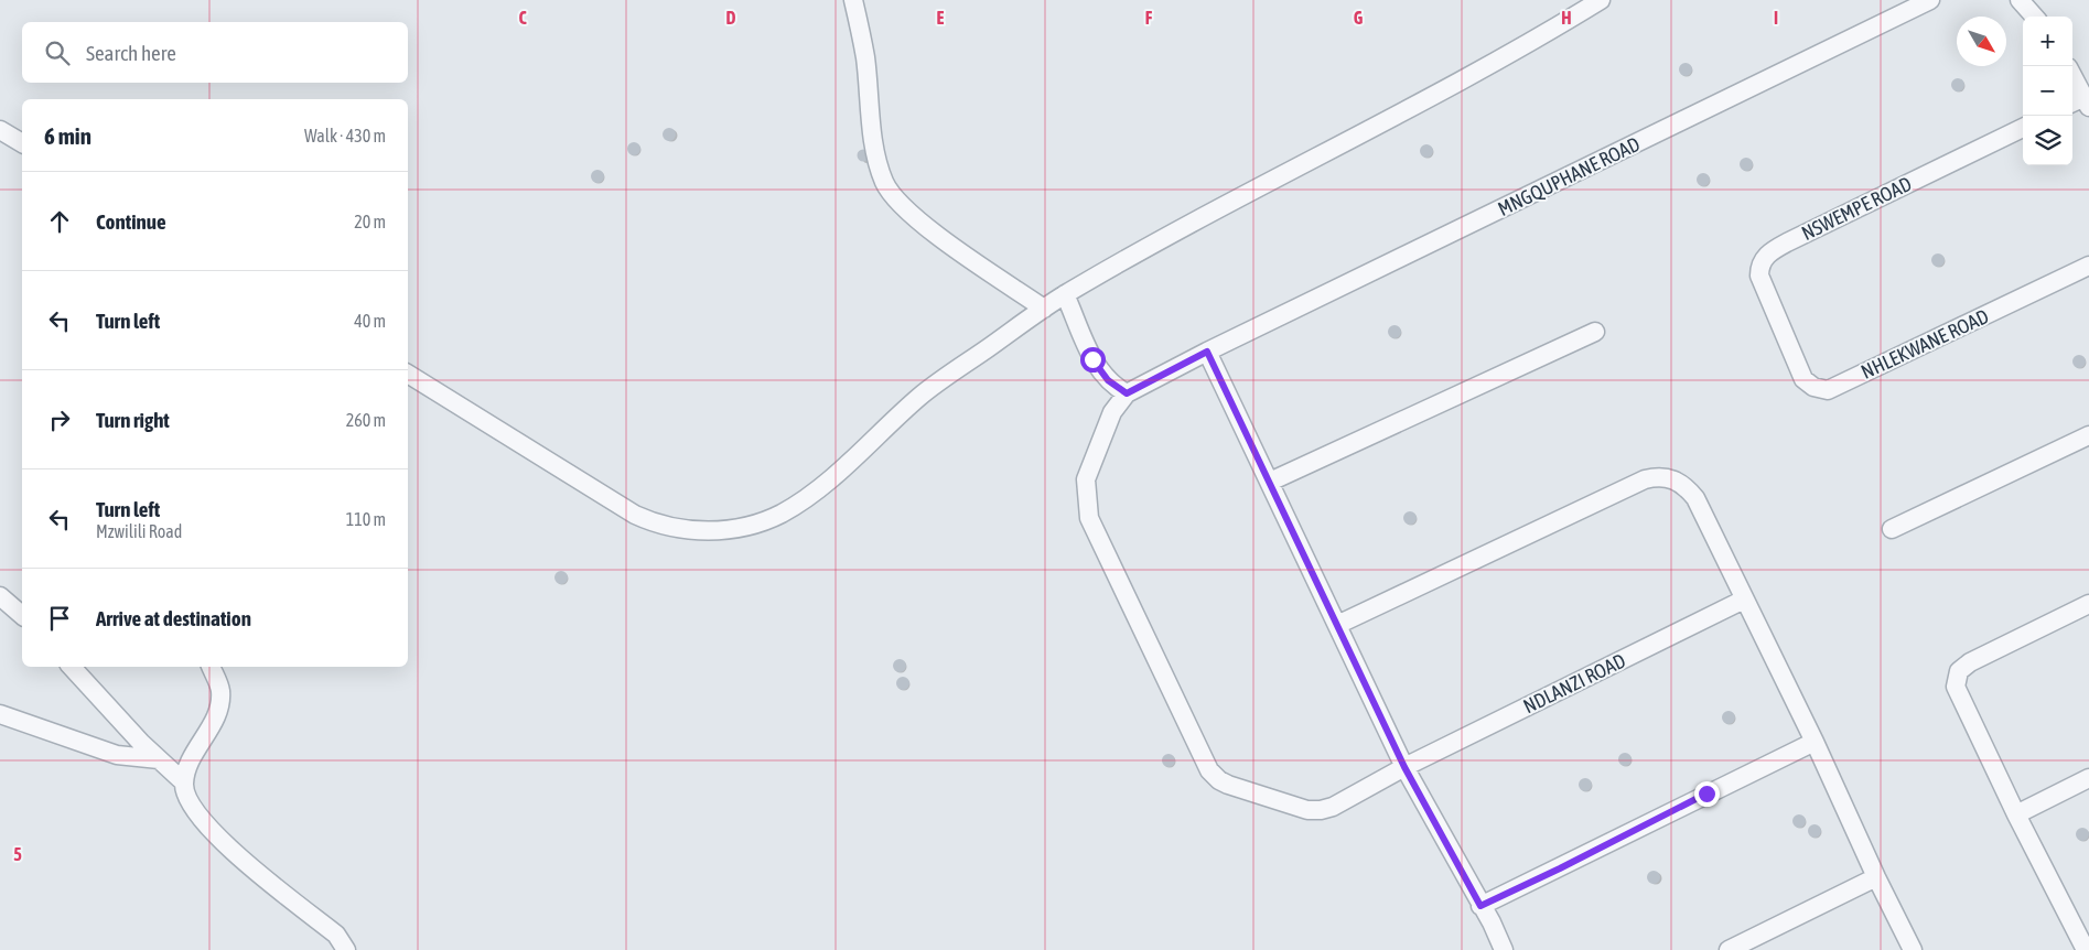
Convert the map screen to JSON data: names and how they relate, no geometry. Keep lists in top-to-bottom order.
{
  "streets": {
    "street": [
      "MNGQUPHANE ROAD",
      "NSWEMPE ROAD",
      "NHLEKWANE ROAD",
      "NDLANZI ROAD"
    ]
  },
  "crossings": [
    ["MNGQUPHANE ROAD", "NDLANZI ROAD"],
    ["NSWEMPE ROAD", "NHLEKWANE ROAD"]
  ],
  "north": "bottom right",
  "page": {
    "map_buttons": ["+", "−"],
    "search": "Search here",
    "heading": ["6 min", "Walk · 430 m"],
    "list": [
      ["Continue", "20 m"],
      ["Turn left", "40 m"],
      ["Turn right", "260 m"],
      ["Turn left", "Mzwilili Road", "110 m"],
      "Arrive at destination"
    ]
  },
  "grid": {
    "columns": [
      "C",
      "D",
      "E",
      "F",
      "G",
      "H",
      "I"
    ],
    "rows": ["5"]
  }
}
